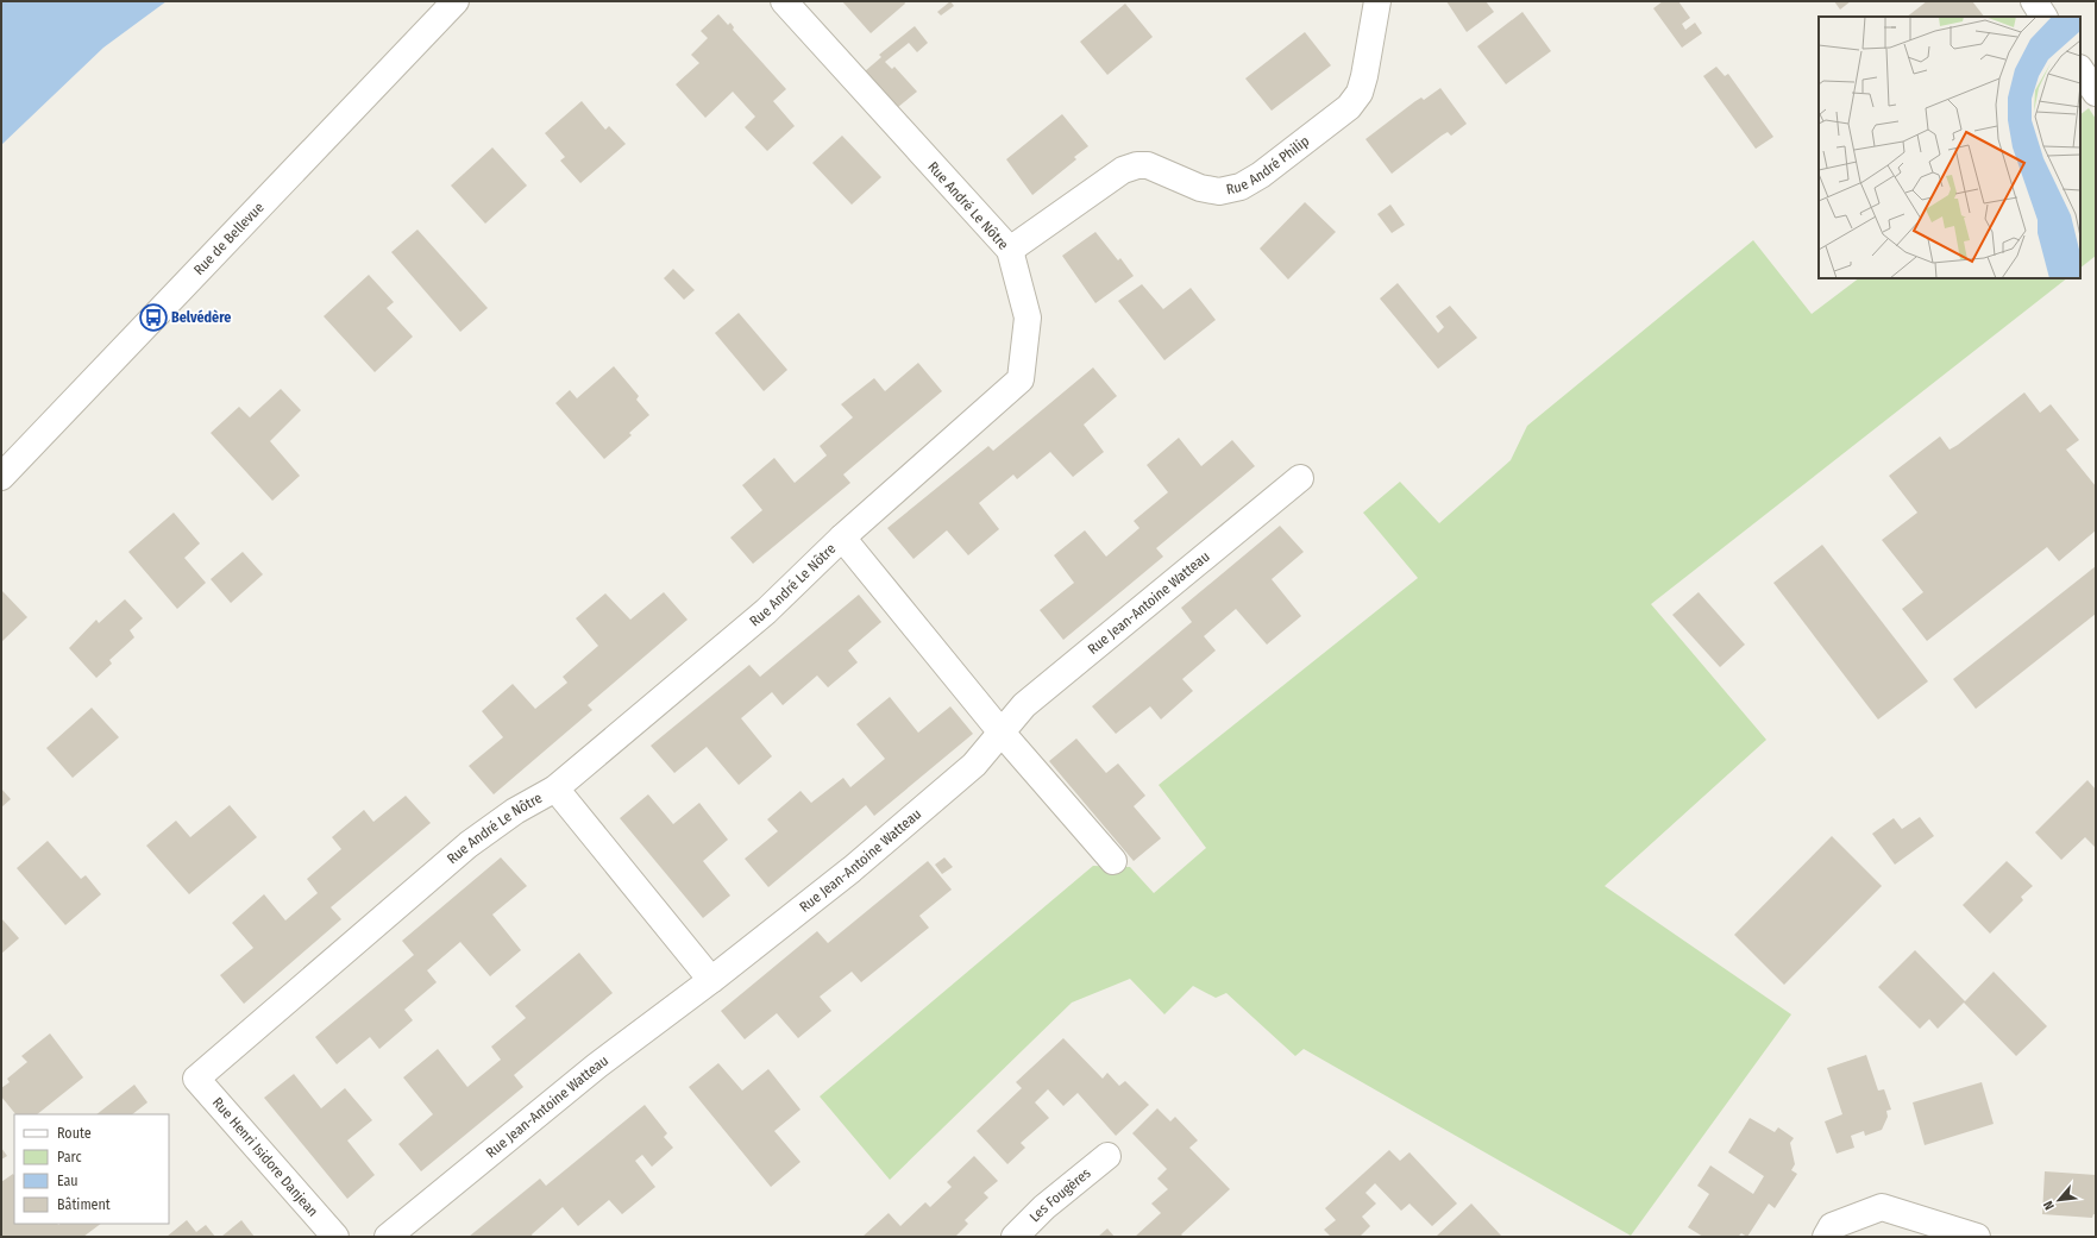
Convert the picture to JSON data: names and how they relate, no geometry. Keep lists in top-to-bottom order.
{
  "streets": {
    "street": [
      "Rue André Philip",
      "Rue André Le Nôtre",
      "Rue de Bellevue",
      "Rue Jean-Antoine Watteau",
      "Rue Henri Isidore Danjean",
      "Les Fougères"
    ]
  },
  "crossings": [
    ["Rue André Philip", "Rue André Le Nôtre"],
    ["Rue André Le Nôtre", "Rue Henri Isidore Danjean"]
  ],
  "places": {
    "bus stop": ["Belvédère"]
  },
  "legend": [
    "Route",
    "Parc",
    "Eau",
    "Bâtiment"
  ],
  "north": "bottom left"
}
